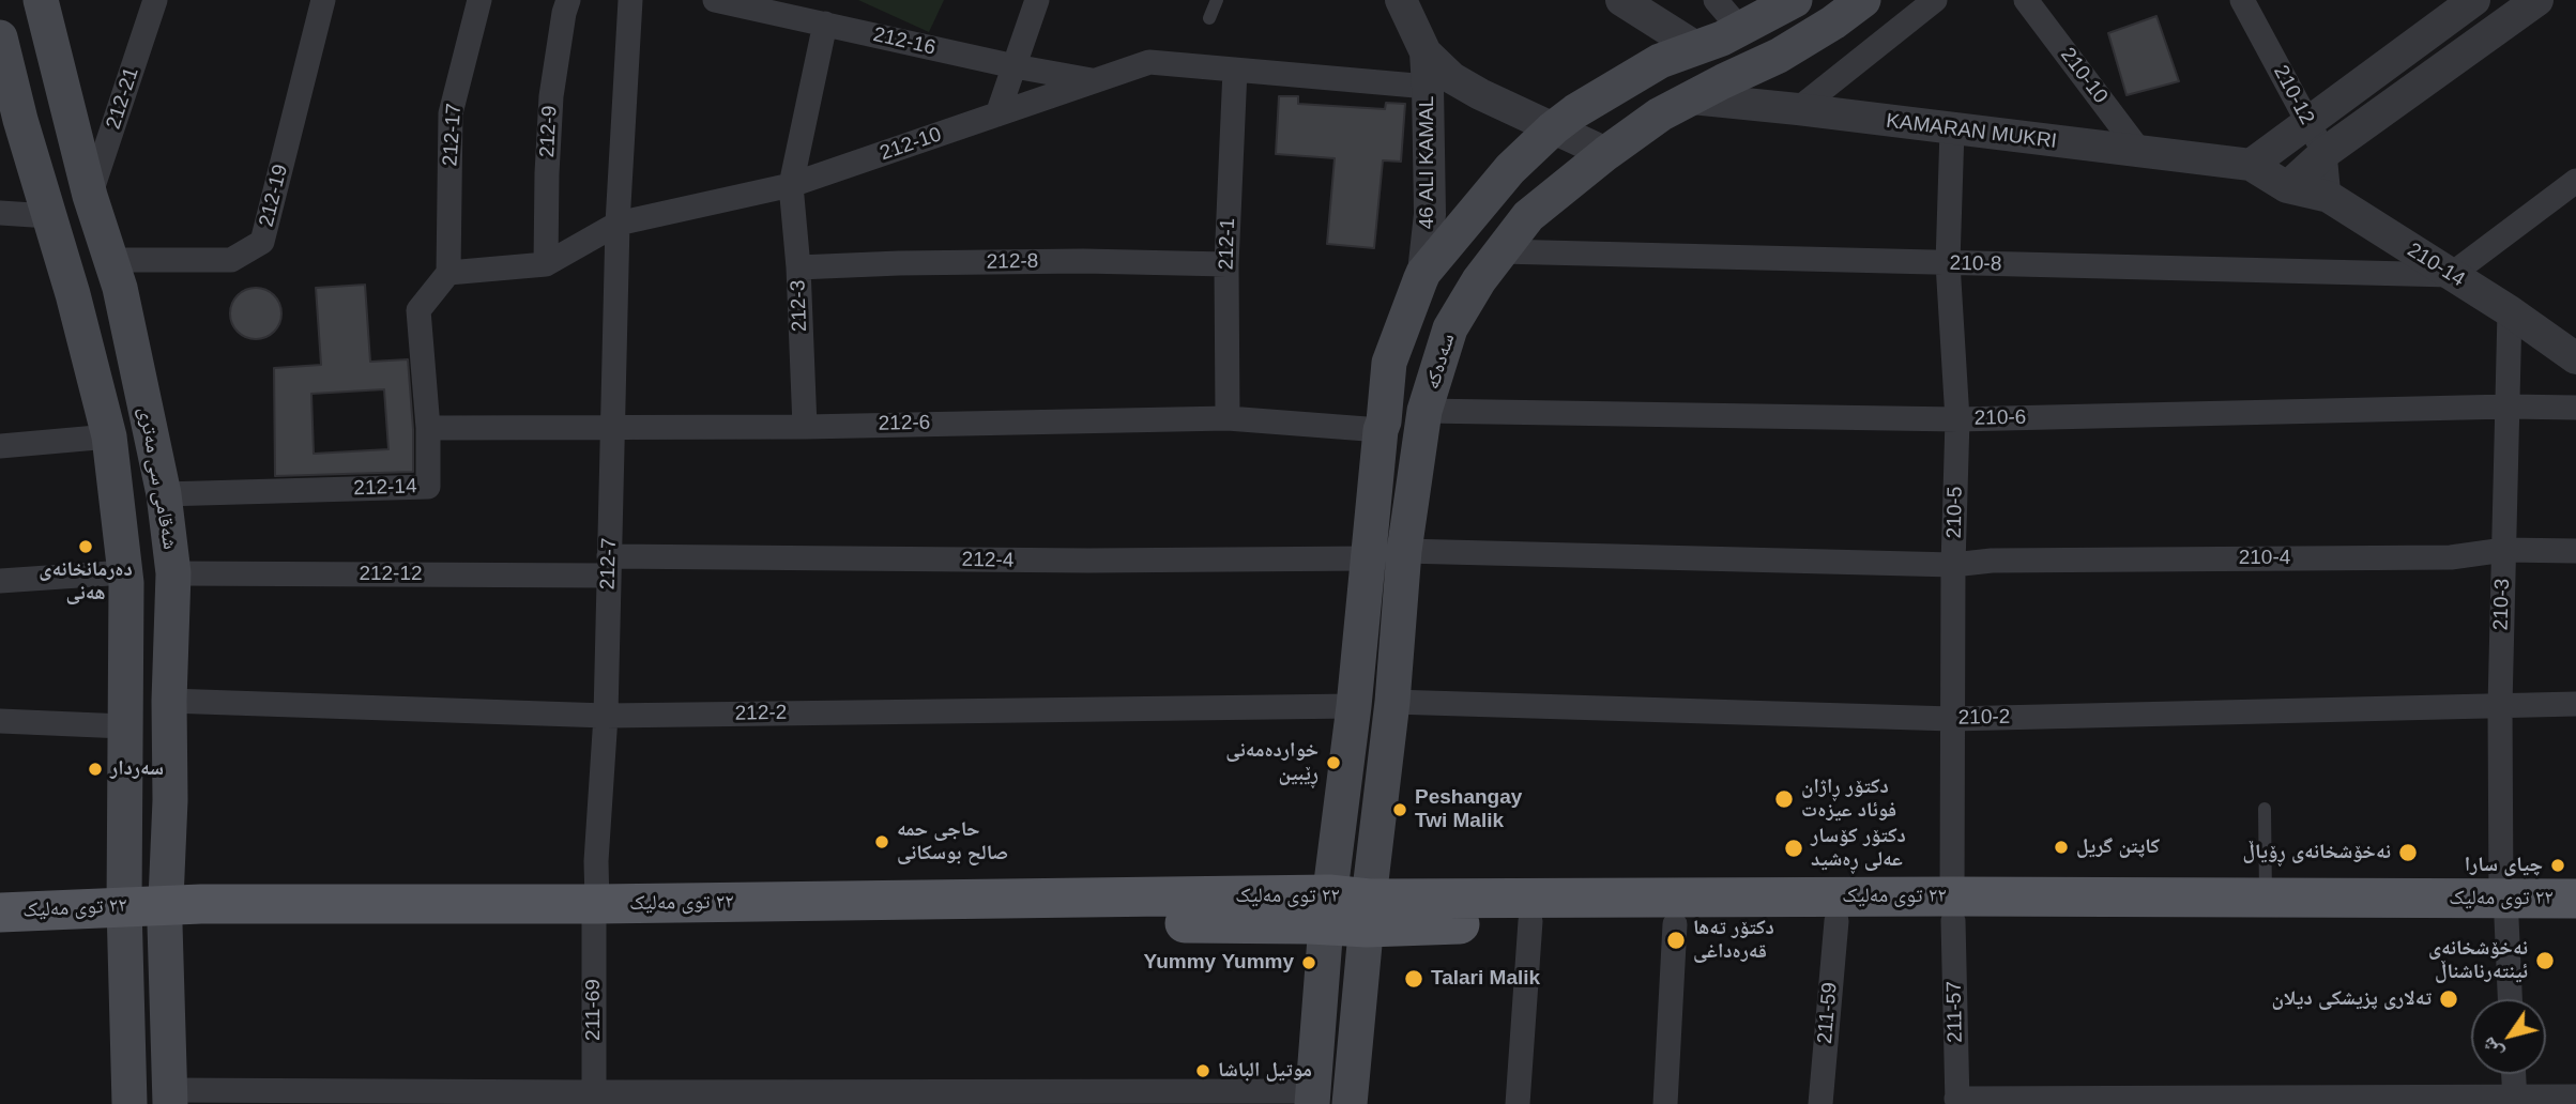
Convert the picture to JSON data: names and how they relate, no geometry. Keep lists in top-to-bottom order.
{
  "streets": {
    "main road": ["سەدەکە", "شەقامی سی مەتری", "٢٢ توی مەلیک"],
    "street": [
      "212-16",
      "210-10",
      "210-12",
      "212-21",
      "212-9",
      "KAMARAN MUKRI",
      "212-17",
      "212-10",
      "46 ALI KAMAL",
      "212-19",
      "212-1",
      "212-8",
      "210-8",
      "210-14",
      "212-3",
      "210-6",
      "212-6",
      "212-14",
      "210-5",
      "210-4",
      "212-4",
      "212-7",
      "212-12",
      "210-3",
      "212-2",
      "210-2",
      "211-69",
      "211-57",
      "211-59"
    ]
  },
  "crossings": [
    ["212-16", "212-10"],
    ["212-16", "212-3"],
    ["210-10", "KAMARAN MUKRI"],
    ["210-12", "210-14"],
    ["212-21", "شەقامی سی مەتری"],
    ["212-9", "212-10"],
    ["KAMARAN MUKRI", "210-14"],
    ["KAMARAN MUKRI", "سەدەکە"],
    ["KAMARAN MUKRI", "210-5"],
    ["212-17", "212-10"],
    ["212-17", "212-14"],
    ["212-10", "46 ALI KAMAL"],
    ["212-10", "212-1"],
    ["212-10", "212-3"],
    ["212-10", "212-14"],
    ["212-10", "212-7"],
    ["46 ALI KAMAL", "سەدەکە"],
    ["212-19", "شەقامی سی مەتری"],
    ["212-1", "212-8"],
    ["212-1", "212-6"],
    ["212-8", "212-3"],
    ["210-8", "210-14"],
    ["210-8", "سەدەکە"],
    ["210-8", "210-5"],
    ["210-14", "210-3"],
    ["212-3", "212-6"],
    ["سەدەکە", "210-6"],
    ["سەدەکە", "210-4"],
    ["سەدەکە", "210-2"],
    ["سەدەکە", "٢٢ توی مەلیک"],
    ["210-6", "210-5"],
    ["210-6", "210-3"],
    ["212-6", "212-14"],
    ["212-6", "212-7"],
    ["شەقامی سی مەتری", "212-14"],
    ["شەقامی سی مەتری", "212-12"],
    ["شەقامی سی مەتری", "212-2"],
    ["شەقامی سی مەتری", "٢٢ توی مەلیک"],
    ["210-5", "210-4"],
    ["210-5", "210-2"],
    ["210-5", "٢٢ توی مەلیک"],
    ["210-5", "211-57"],
    ["210-4", "210-3"],
    ["212-4", "212-7"],
    ["212-4", "212-12"],
    ["212-7", "212-12"],
    ["212-7", "212-2"],
    ["212-7", "٢٢ توی مەلیک"],
    ["212-7", "211-69"],
    ["210-3", "210-2"],
    ["210-3", "٢٢ توی مەلیک"],
    ["٢٢ توی مەلیک", "211-69"],
    ["٢٢ توی مەلیک", "211-57"],
    ["٢٢ توی مەلیک", "211-59"]
  ],
  "places": [
    "دەرمانخانەی هەنی",
    "خواردە‌مە‌نی ڕێبین",
    "سەردار",
    "دکتۆر ڕاژان فوئاد عیزەت",
    "Peshangay Twi Malik",
    "حاجی حمه صالح بوسکانی",
    "کاپتن گریل",
    "دکتۆر کۆسار عەلی ڕەشید",
    "نەخۆشخانەی ڕۆیاڵ",
    "چیای سارا",
    "دکتۆر تەها قەرەداغی",
    "نەخۆشخانەی ئینتەرناشناڵ",
    "Yummy Yummy",
    "Talari Malik",
    "تەلاری پزیشکی دیلان",
    "موتيل الباشا"
  ],
  "north": "bottom left"
}
